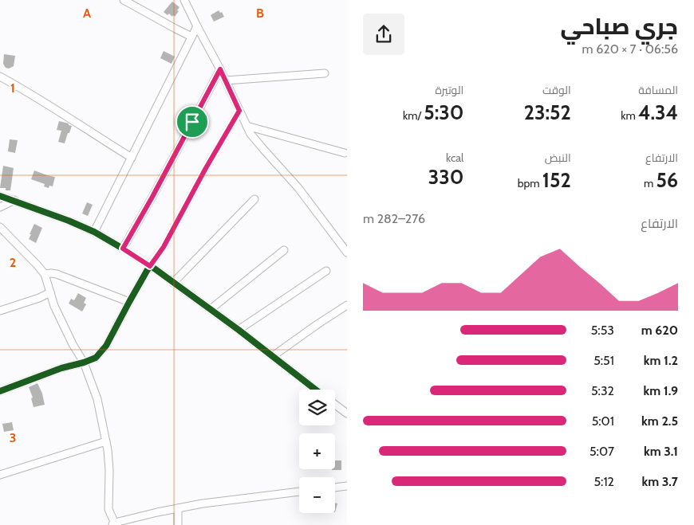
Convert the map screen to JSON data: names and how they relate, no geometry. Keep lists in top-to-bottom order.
{
  "page": {
    "heading": ["جري صباحي", "06:56 · 7 × 620 m"],
    "stats": [
      ["المسافة", "4.34 km"],
      ["الوقت", "23:52"],
      ["الوتيرة", "5:30 /km"],
      ["الارتفاع", "56 m"],
      ["النبض", "152 bpm"],
      ["kcal", "330"]
    ],
    "chart": ["الارتفاع", "276–282 m"],
    "list": [
      {
        "name": "620 m",
        "note": "5:53"
      },
      {
        "name": "1.2 km",
        "note": "5:51"
      },
      {
        "name": "1.9 km",
        "note": "5:32"
      },
      {
        "name": "2.5 km",
        "note": "5:01"
      },
      {
        "name": "3.1 km",
        "note": "5:07"
      },
      {
        "name": "3.7 km",
        "note": "5:12"
      }
    ],
    "map_buttons": ["+", "−"]
  },
  "grid": {
    "columns": ["A", "B"],
    "rows": ["1", "2", "3"]
  }
}
